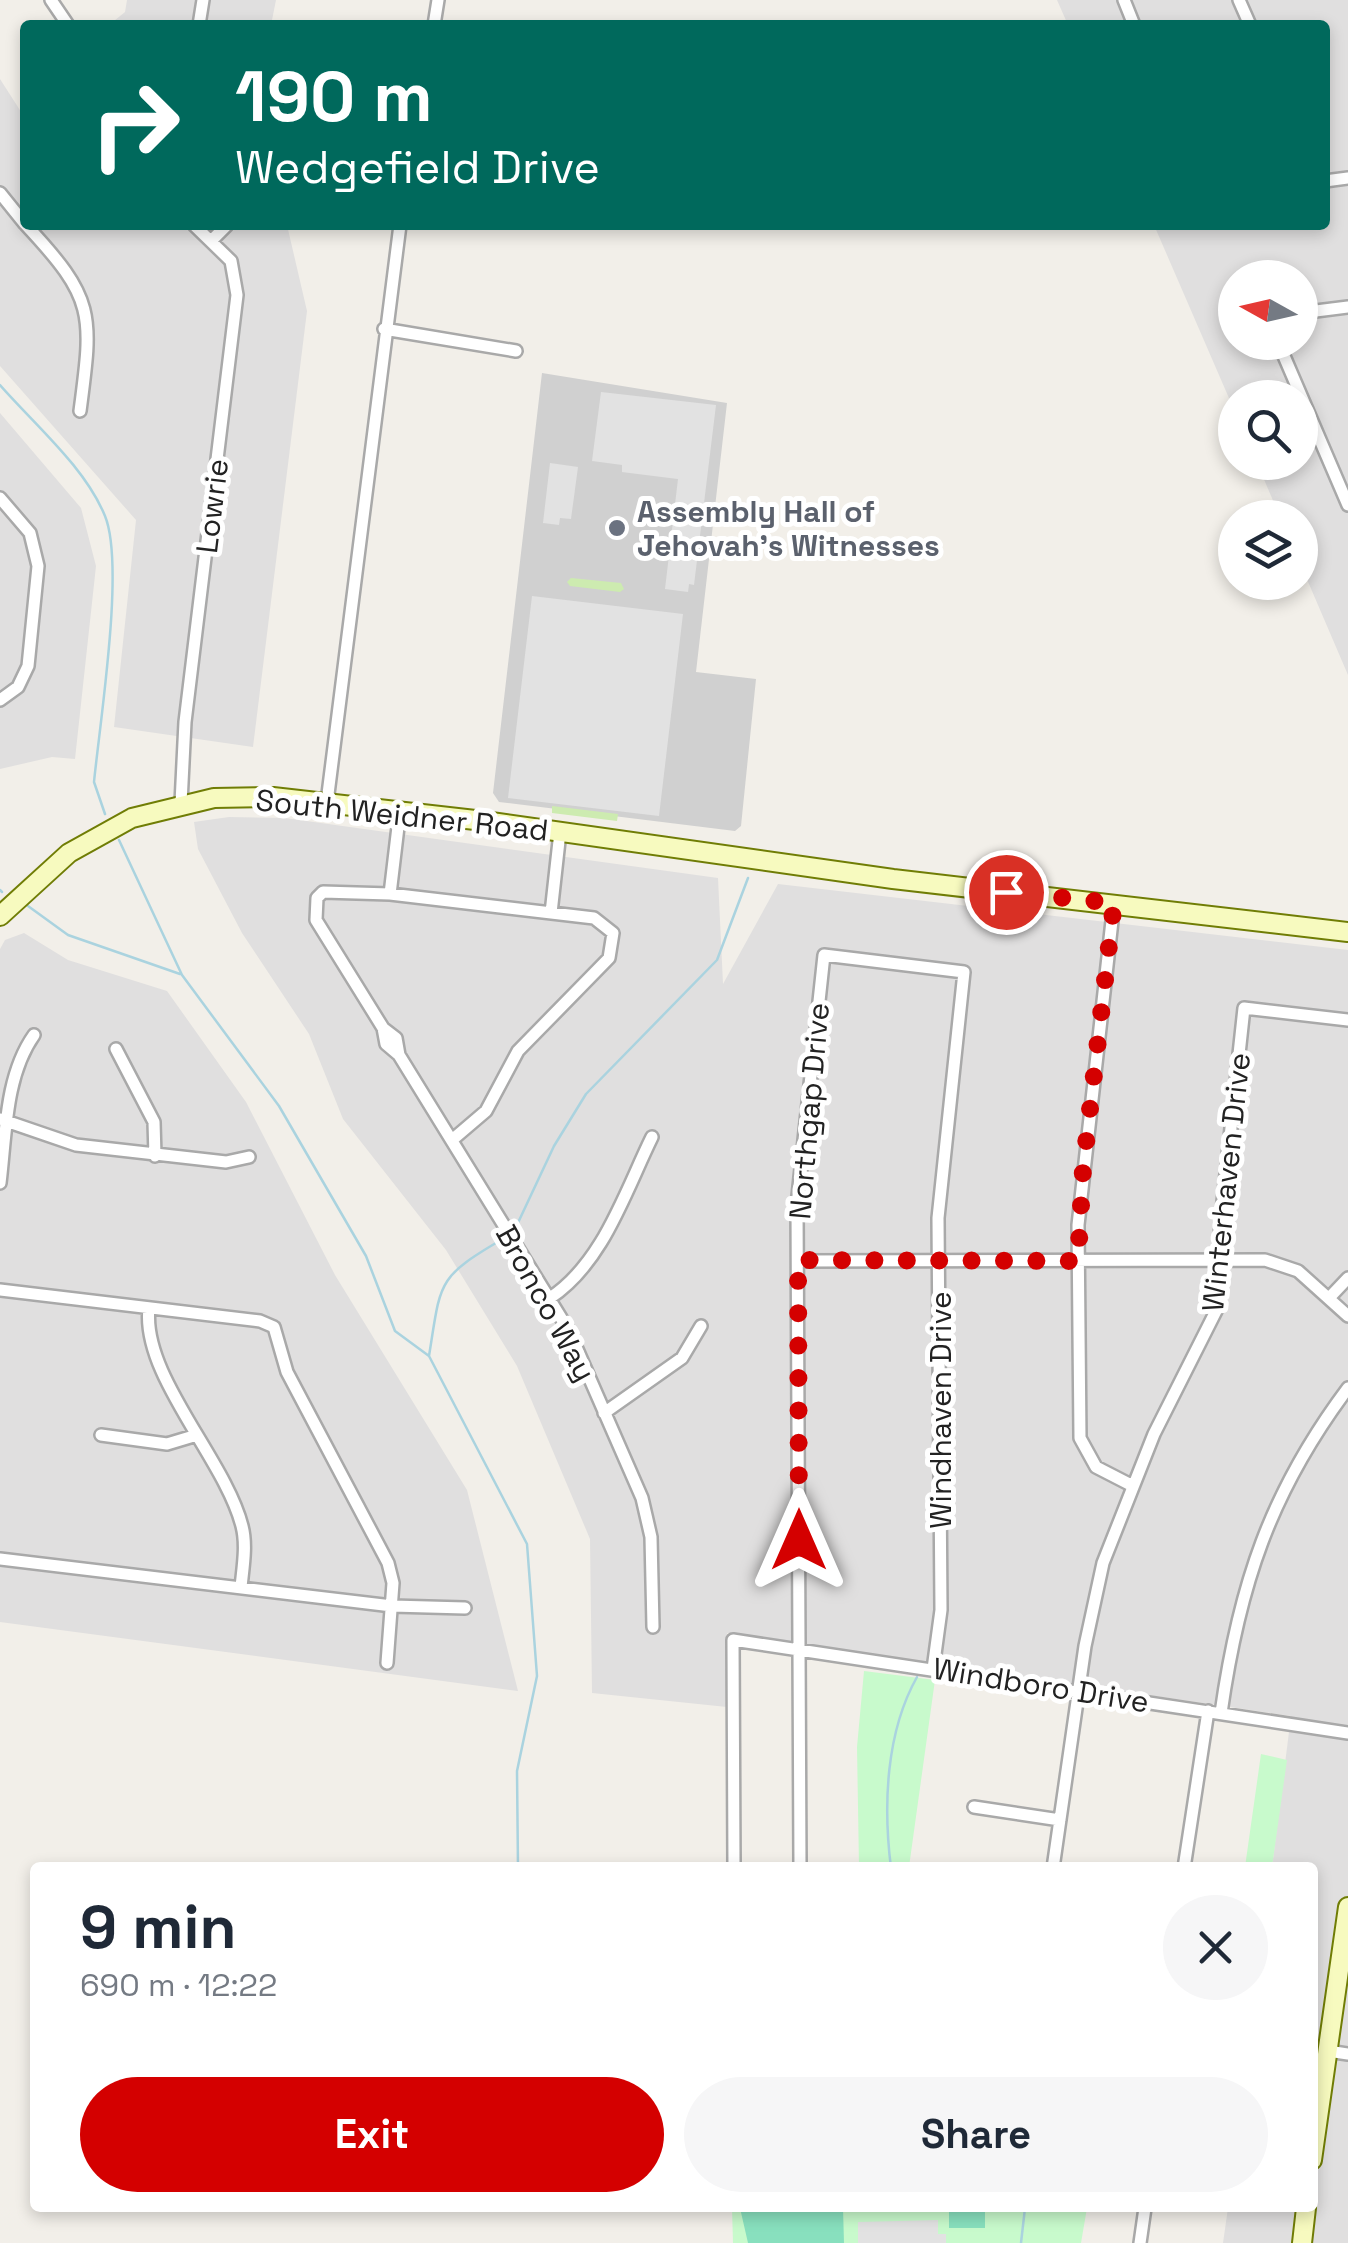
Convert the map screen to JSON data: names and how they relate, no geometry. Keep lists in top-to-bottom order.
{
  "streets": {
    "main road": ["South Weidner Road"],
    "street": [
      "Lowrie",
      "Northgap Drive",
      "Winterhaven Drive",
      "Bronco Way",
      "Windhaven Drive",
      "Windboro Drive"
    ]
  },
  "crossings": [
    ["Lowrie", "South Weidner Road"],
    ["Northgap Drive", "Windhaven Drive"],
    ["Northgap Drive", "Windboro Drive"],
    ["Winterhaven Drive", "Windboro Drive"],
    ["Windhaven Drive", "Windboro Drive"]
  ],
  "places": ["Assembly Hall of Jehovah's Witnesses"],
  "north": "left",
  "page": {
    "turn": ["190 m", "Wedgefield Drive"],
    "heading": ["9 min", "690 m · 12:22"],
    "buttons": ["Exit", "Share"]
  }
}
